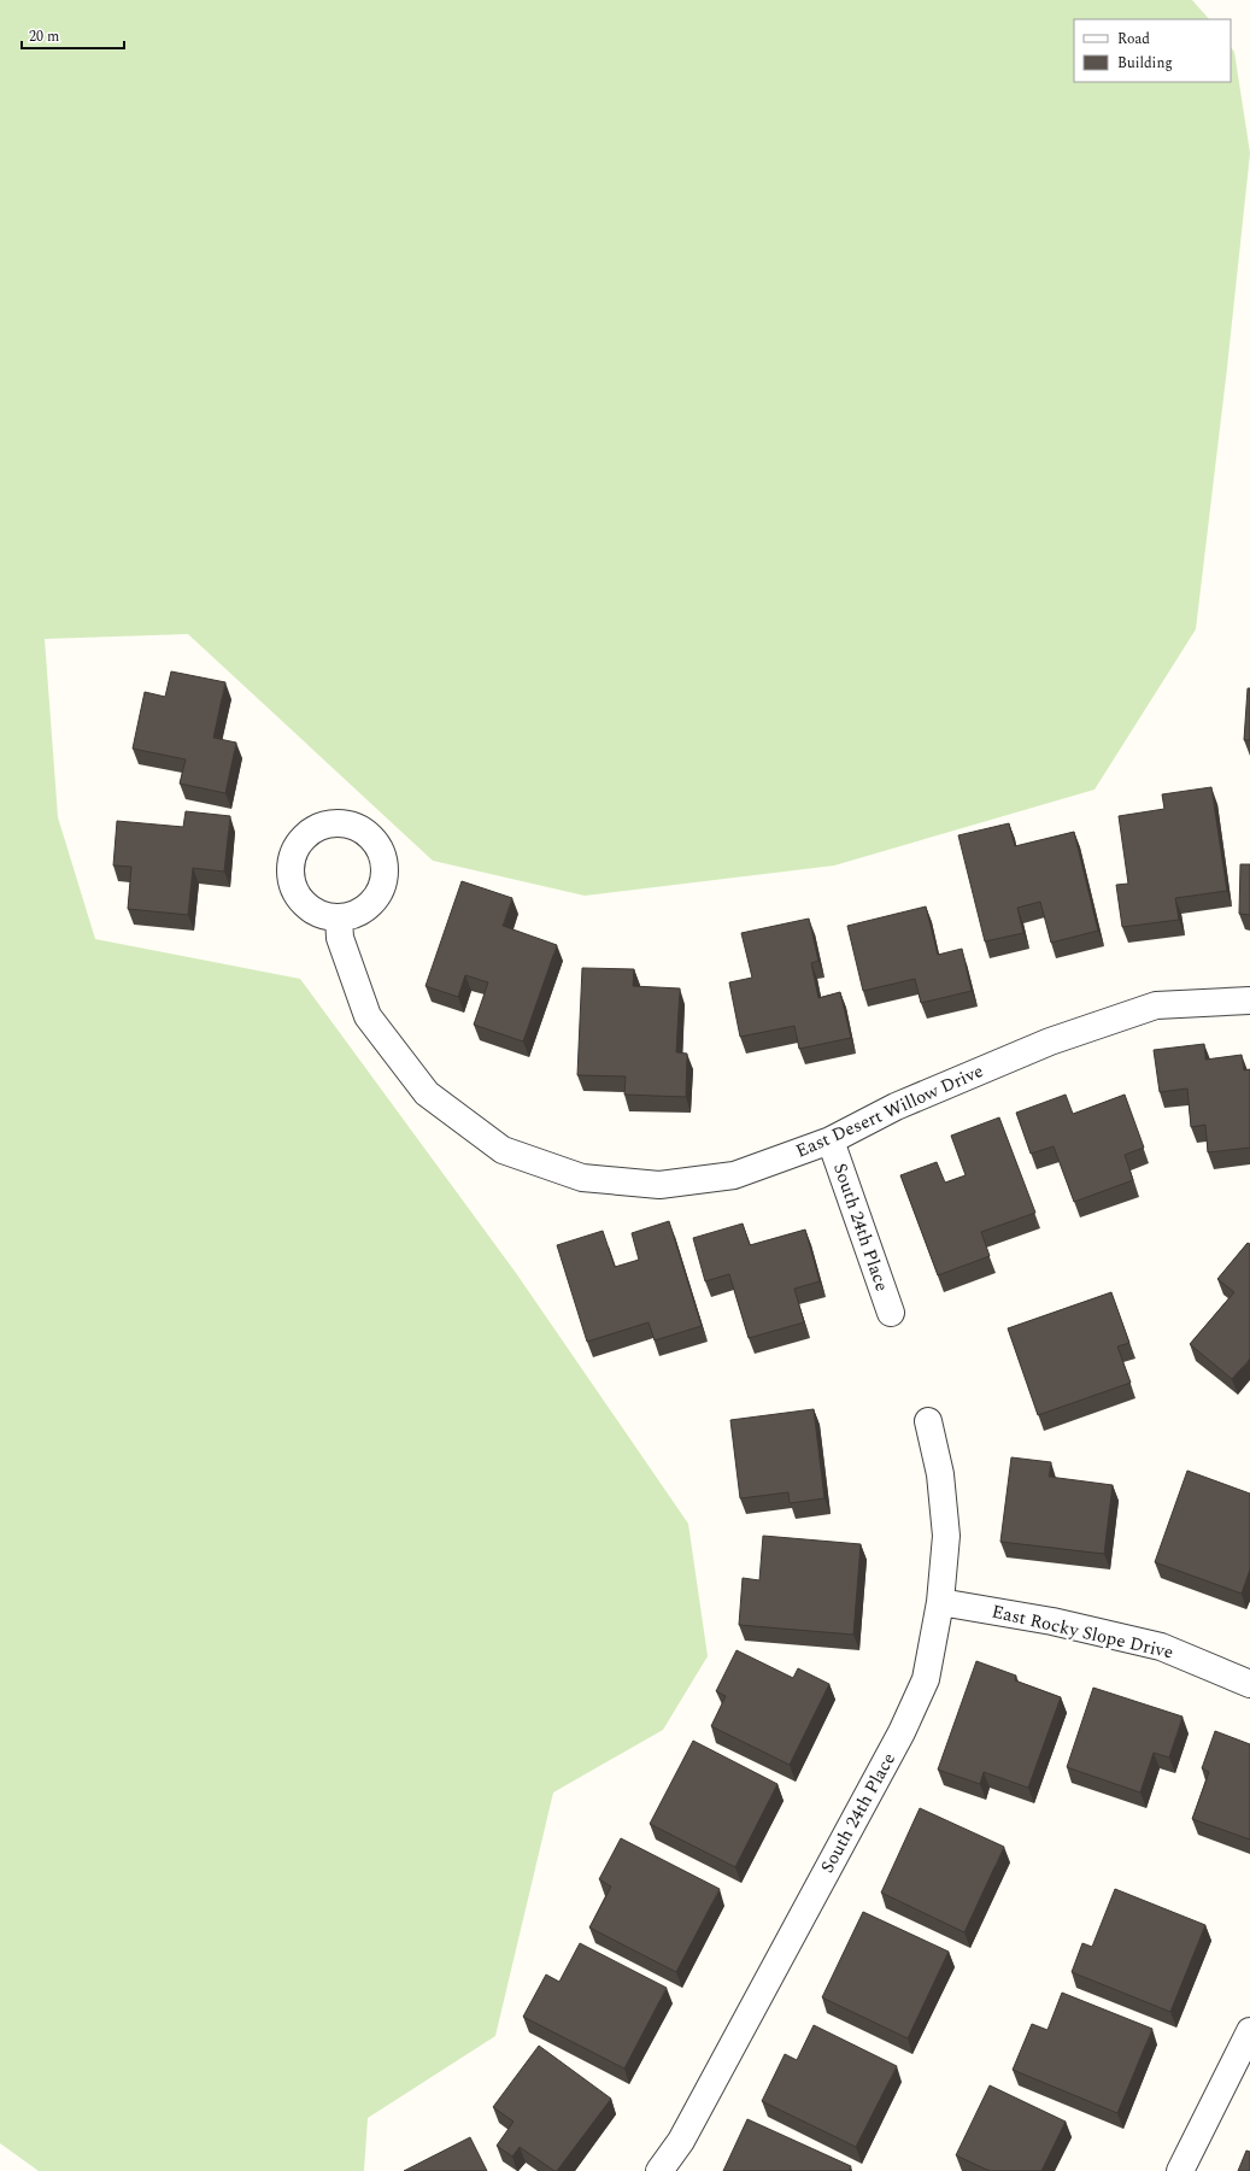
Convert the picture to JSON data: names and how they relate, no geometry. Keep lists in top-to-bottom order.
{
  "streets": {
    "street": ["East Desert Willow Drive", "South 24th Place", "East Rocky Slope Drive"]
  },
  "crossings": [
    ["East Desert Willow Drive", "South 24th Place"],
    ["South 24th Place", "East Rocky Slope Drive"]
  ],
  "legend": ["Road", "Building"],
  "scale_bar": "20 m"
}
